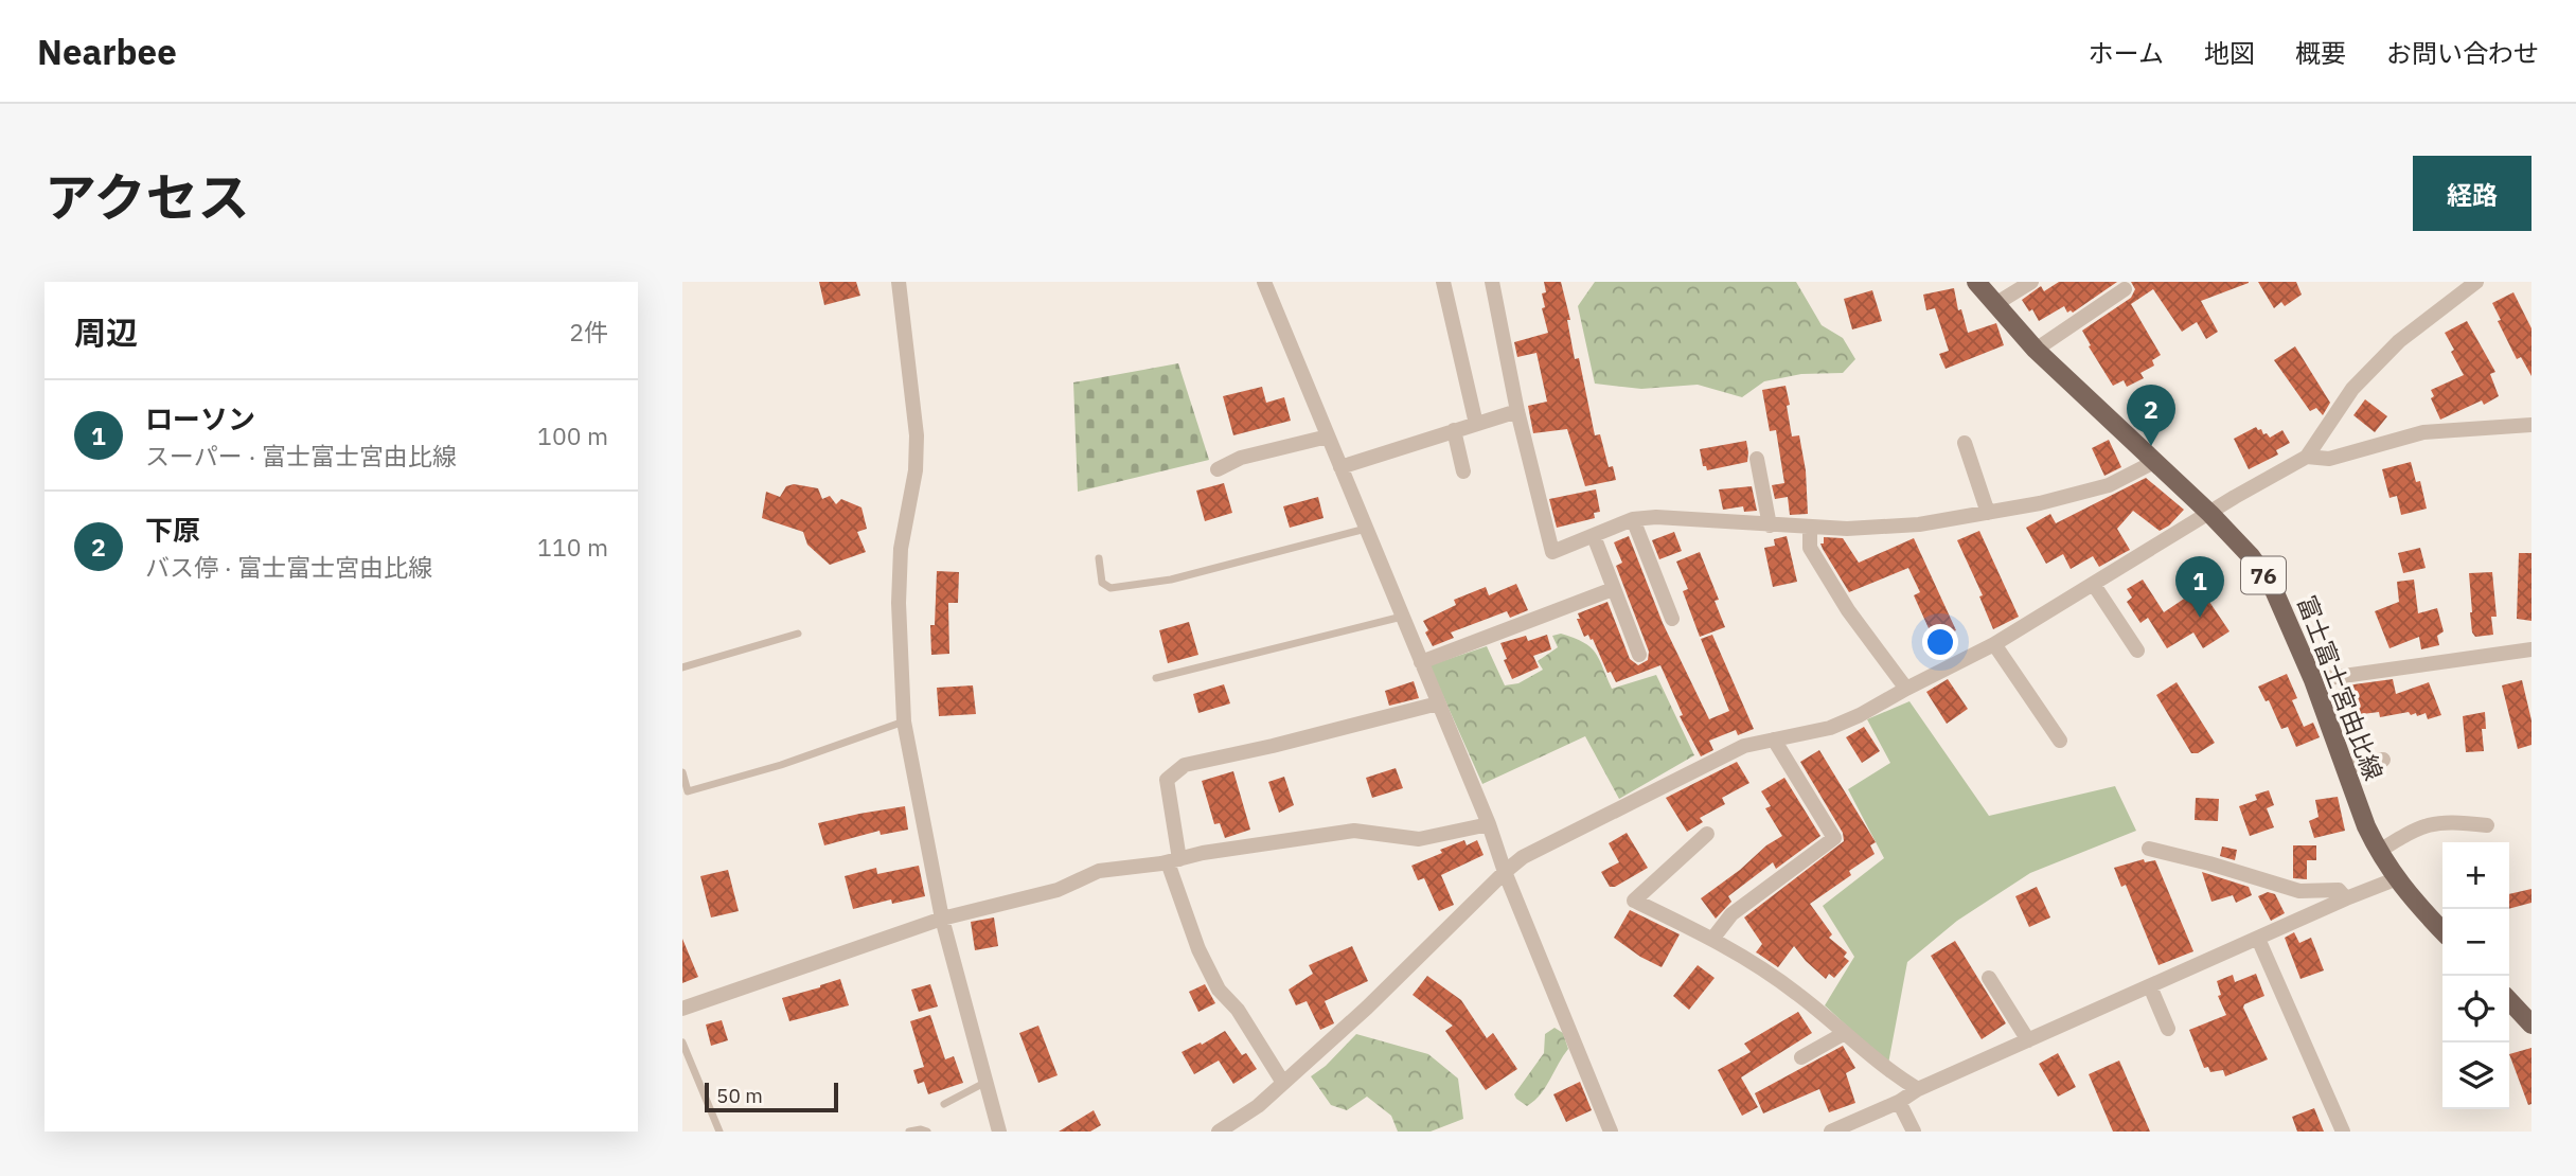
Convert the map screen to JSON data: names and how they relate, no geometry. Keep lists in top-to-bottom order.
{
  "streets": {
    "main road": ["76", "富士富士宮由比線"]
  },
  "scale_bar": "50 m",
  "page": {
    "header": "Nearbee",
    "nav": [
      "ホーム",
      "地図",
      "概要",
      "お問い合わせ"
    ],
    "title": "アクセス",
    "buttons": "経路",
    "heading": ["周辺", "2件"],
    "list": [
      {
        "mark": "1",
        "name": "ローソン",
        "note": "スーパー · 富士富士宮由比線",
        "value": "100 m"
      },
      {
        "mark": "2",
        "name": "下原",
        "note": "バス停 · 富士富士宮由比線",
        "value": "110 m"
      }
    ],
    "pins": ["2", "1"],
    "map_buttons": ["+", "−"],
    "scale": "50 m"
  }
}
